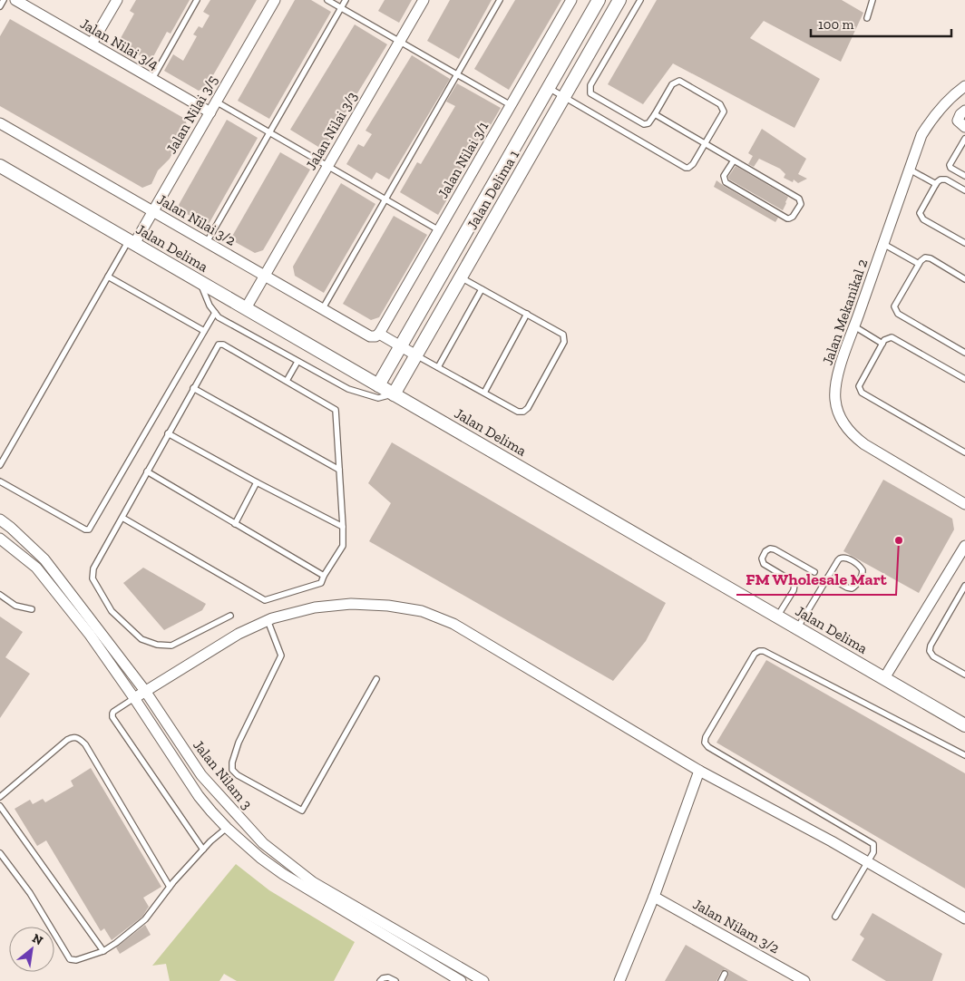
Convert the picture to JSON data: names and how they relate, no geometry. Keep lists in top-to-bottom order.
{
  "streets": {
    "street": [
      "Jalan Nilai 3/4",
      "Jalan Nilai 3/5",
      "Jalan Nilai 3/3",
      "Jalan Nilai 3/1",
      "Jalan Delima 1",
      "Jalan Nilai 3/2",
      "Jalan Delima",
      "Jalan Mekanikal 2",
      "Jalan Nilam 3",
      "Jalan Nilam 3/2"
    ]
  },
  "crossings": [
    ["Jalan Nilai 3/4", "Jalan Nilai 3/5"],
    ["Jalan Nilai 3/5", "Jalan Nilai 3/2"],
    ["Jalan Nilai 3/5", "Jalan Delima"],
    ["Jalan Nilai 3/3", "Jalan Nilai 3/2"],
    ["Jalan Nilai 3/3", "Jalan Delima"],
    ["Jalan Nilai 3/1", "Jalan Nilai 3/2"],
    ["Jalan Delima 1", "Jalan Delima"]
  ],
  "places": ["FM Wholesale Mart"],
  "scale_bar": "100 m",
  "north": "top right"
}
